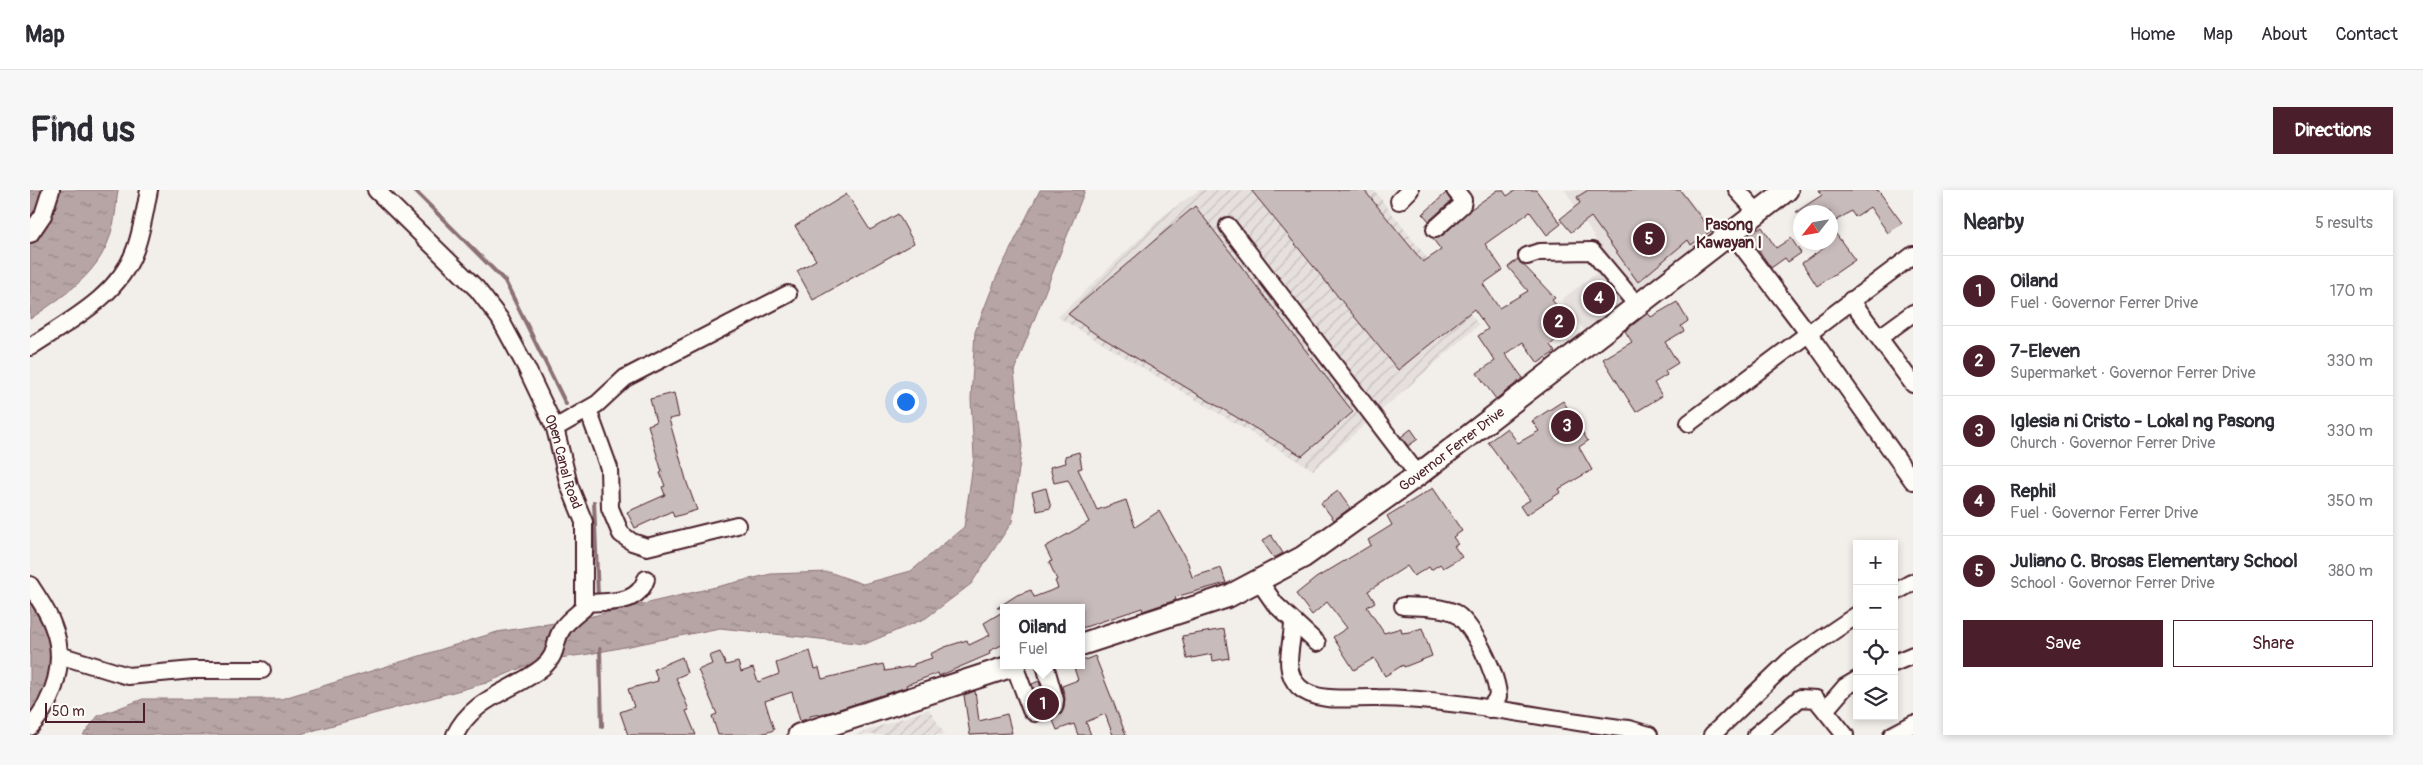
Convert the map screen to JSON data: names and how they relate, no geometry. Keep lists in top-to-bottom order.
{
  "streets": {
    "main road": ["Governor Ferrer Drive"],
    "street": ["Open Canal Road"]
  },
  "districts": ["Pasong Kawayan I"],
  "scale_bar": "50 m",
  "north": "bottom left",
  "page": {
    "header": "Map",
    "nav": [
      "Home",
      "Map",
      "About",
      "Contact"
    ],
    "buttons": [
      "Directions",
      ["Save", "Share"]
    ],
    "title": "Find us",
    "heading": ["Nearby", "5 results"],
    "pins": [
      "5",
      "4",
      "2",
      "3",
      "1"
    ],
    "list": [
      {
        "mark": "1",
        "name": "Oiland",
        "note": "Fuel · Governor Ferrer Drive",
        "value": "170 m"
      },
      {
        "mark": "2",
        "name": "7-Eleven",
        "note": "Supermarket · Governor Ferrer Drive",
        "value": "330 m"
      },
      {
        "mark": "3",
        "name": "Iglesia ni Cristo - Lokal ng Pasong",
        "note": "Church · Governor Ferrer Drive",
        "value": "330 m"
      },
      {
        "mark": "4",
        "name": "Rephil",
        "note": "Fuel · Governor Ferrer Drive",
        "value": "350 m"
      },
      {
        "mark": "5",
        "name": "Juliano C. Brosas Elementary School",
        "note": "School · Governor Ferrer Drive",
        "value": "380 m"
      }
    ],
    "map_buttons": ["+", "−"],
    "popup": ["Oiland", "Fuel"],
    "scale": "50 m"
  }
}
